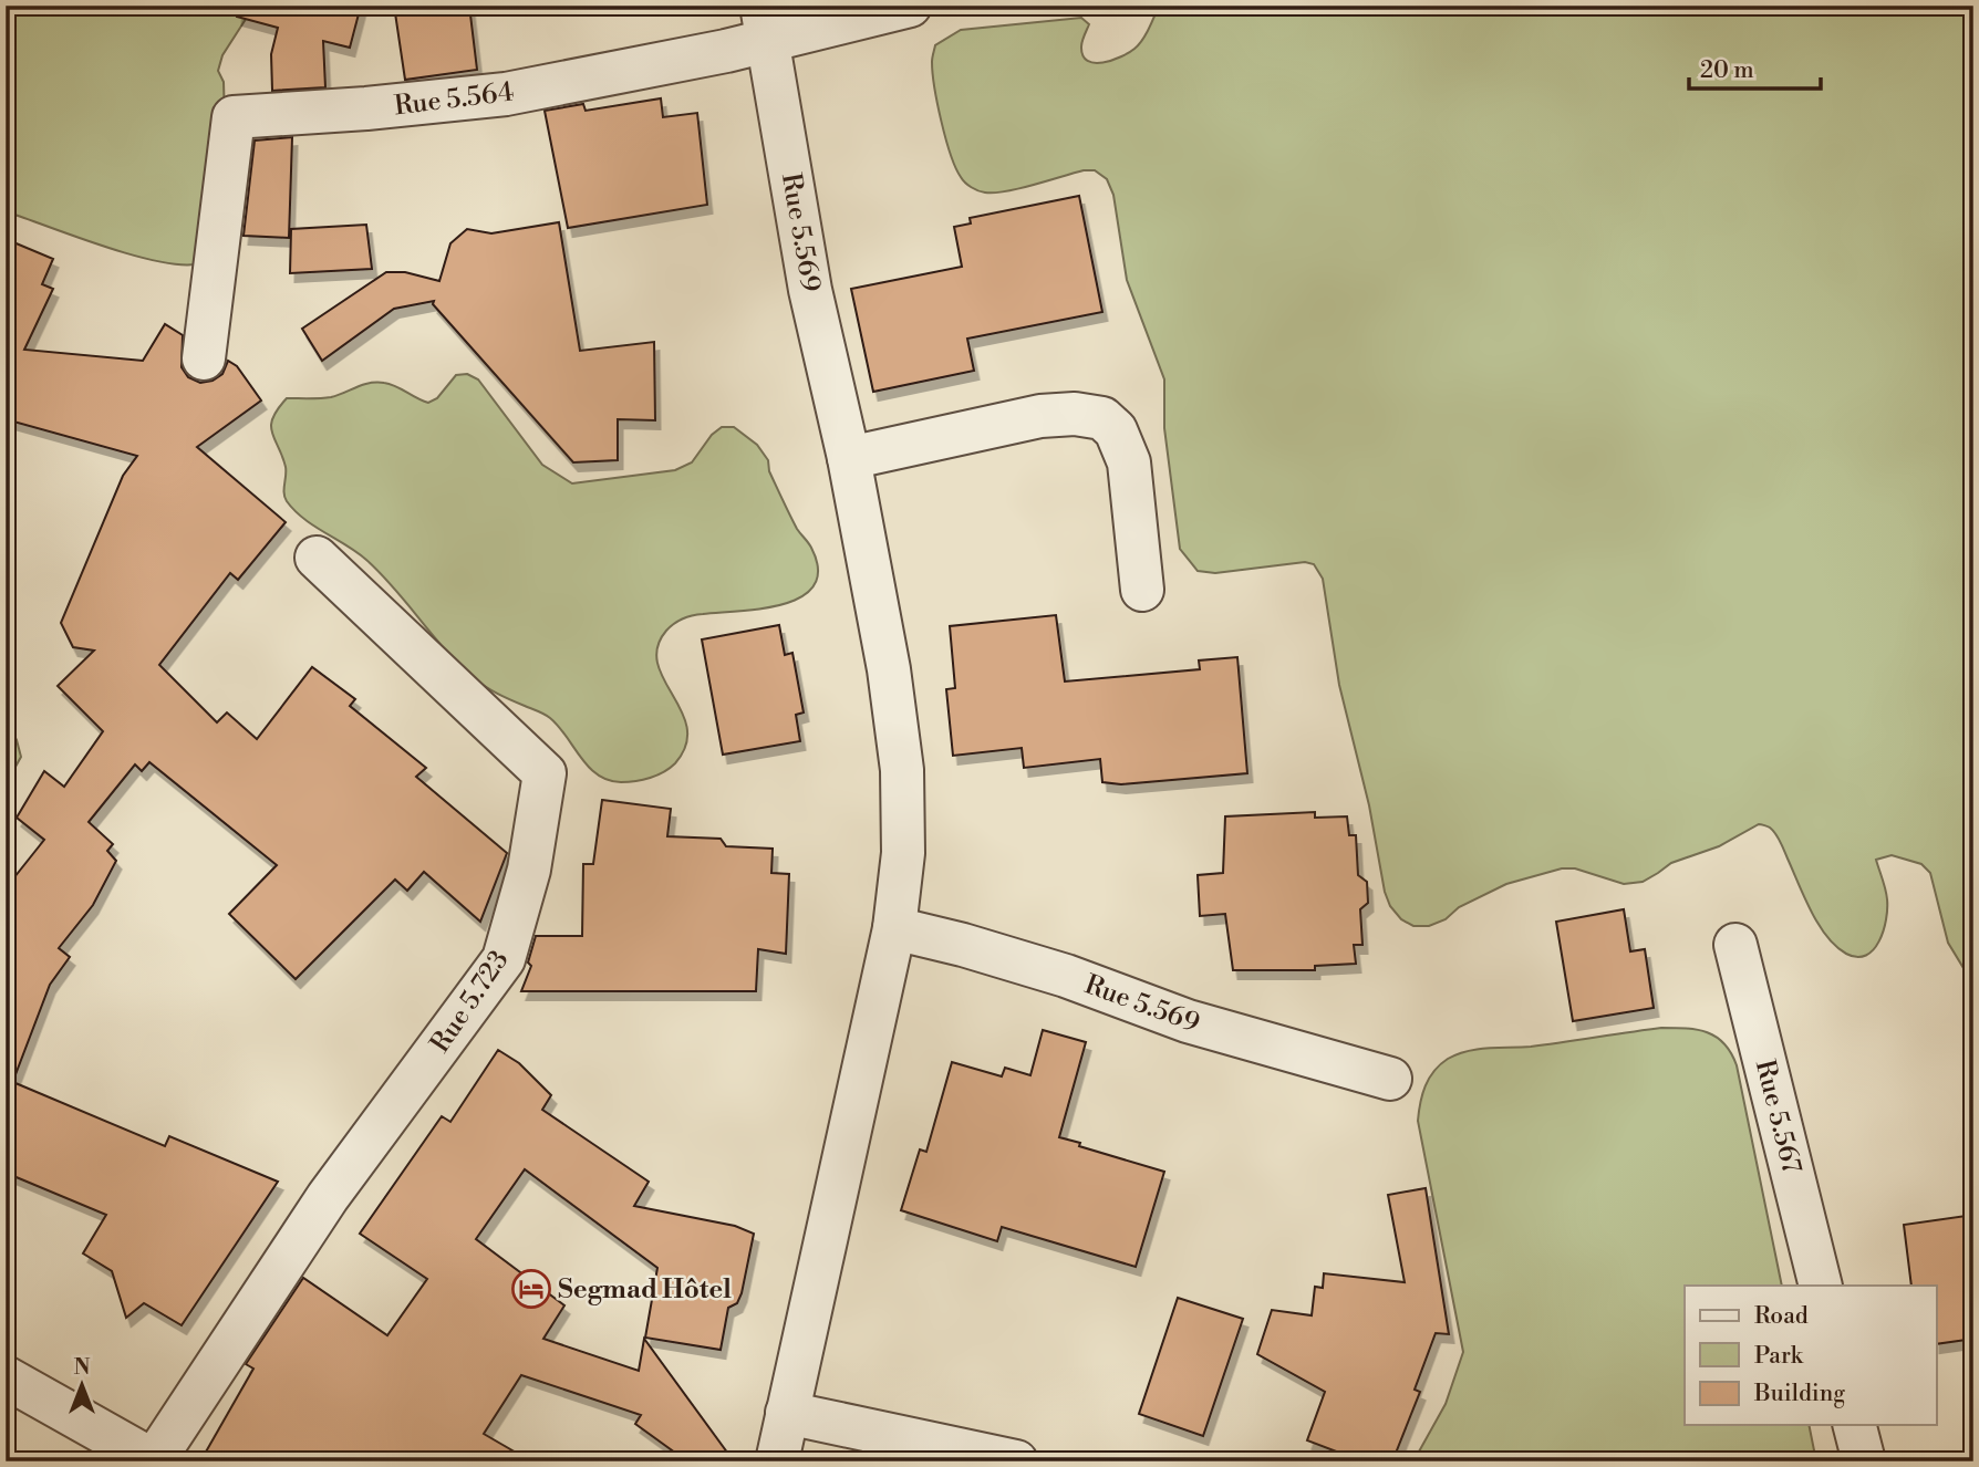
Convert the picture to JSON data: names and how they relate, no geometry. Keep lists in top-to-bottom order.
{
  "streets": {
    "street": [
      "Rue 5.564",
      "Rue 5.569",
      "Rue 5.723",
      "Rue 5.567"
    ]
  },
  "crossings": [
    ["Rue 5.564", "Rue 5.569"]
  ],
  "places": {
    "hotel": ["Segmad Hôtel"]
  },
  "legend": ["Road", "Park", "Building"],
  "scale_bar": "20 m",
  "north": "top"
}
